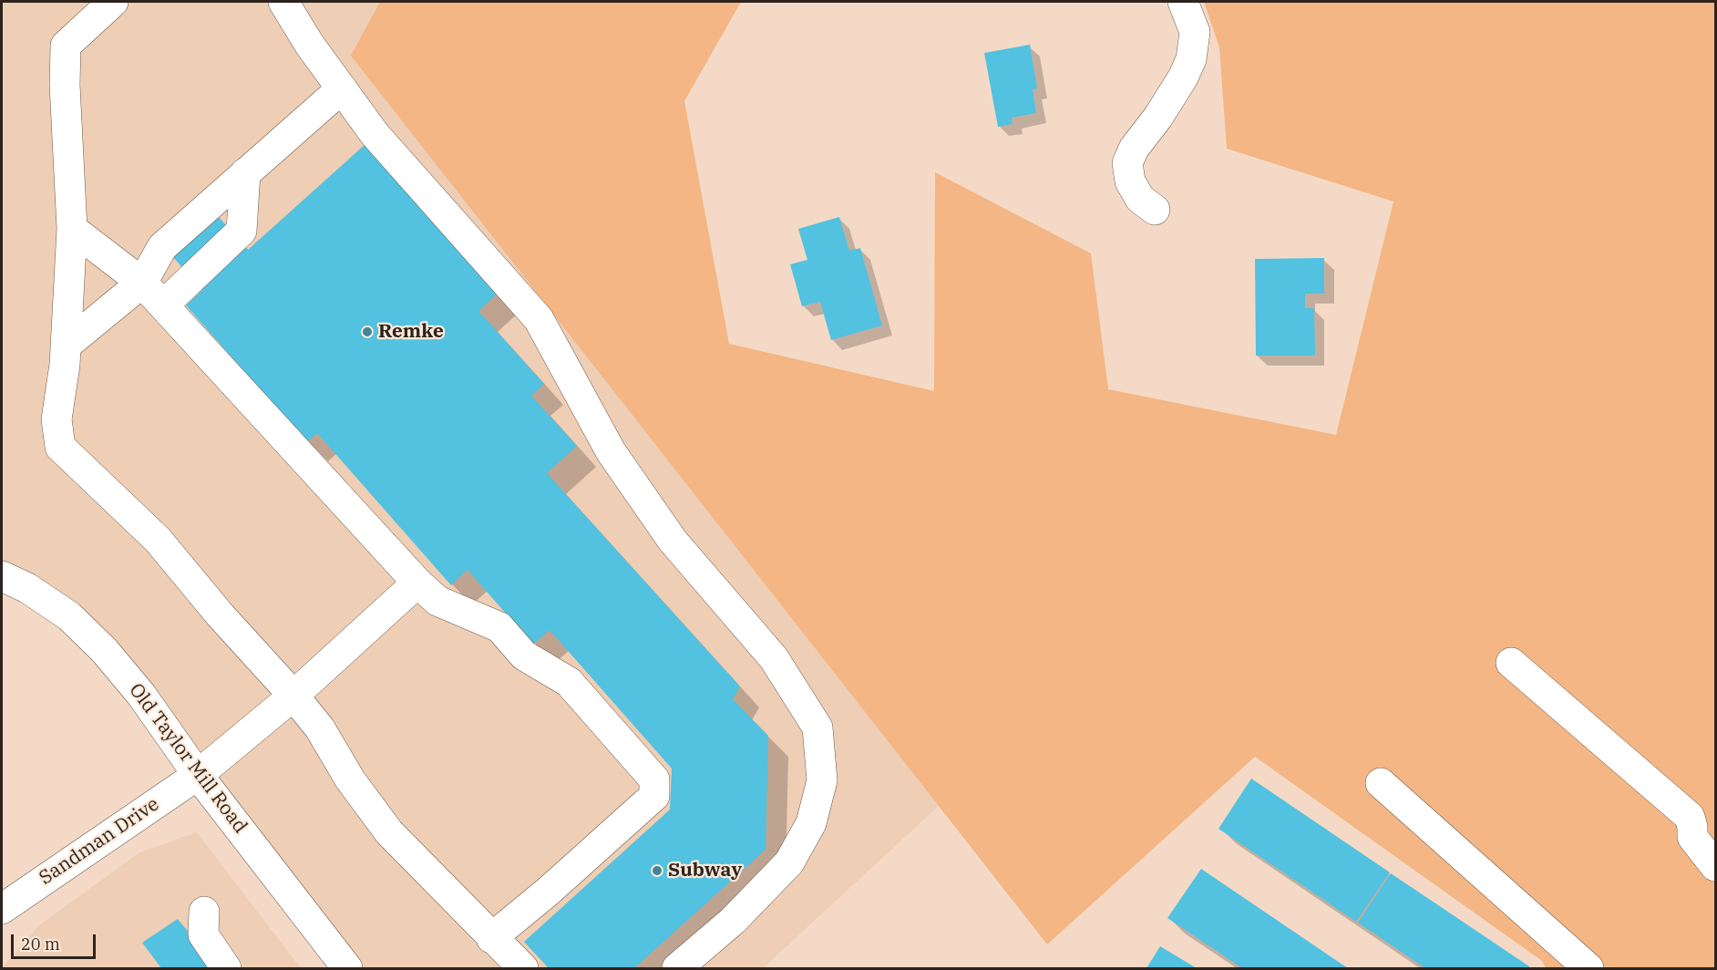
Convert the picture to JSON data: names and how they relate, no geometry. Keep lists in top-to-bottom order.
{
  "streets": {
    "street": ["Old Taylor Mill Road", "Sandman Drive"]
  },
  "crossings": [
    ["Old Taylor Mill Road", "Sandman Drive"]
  ],
  "places": ["Remke", "Subway"],
  "scale_bar": "20 m"
}
